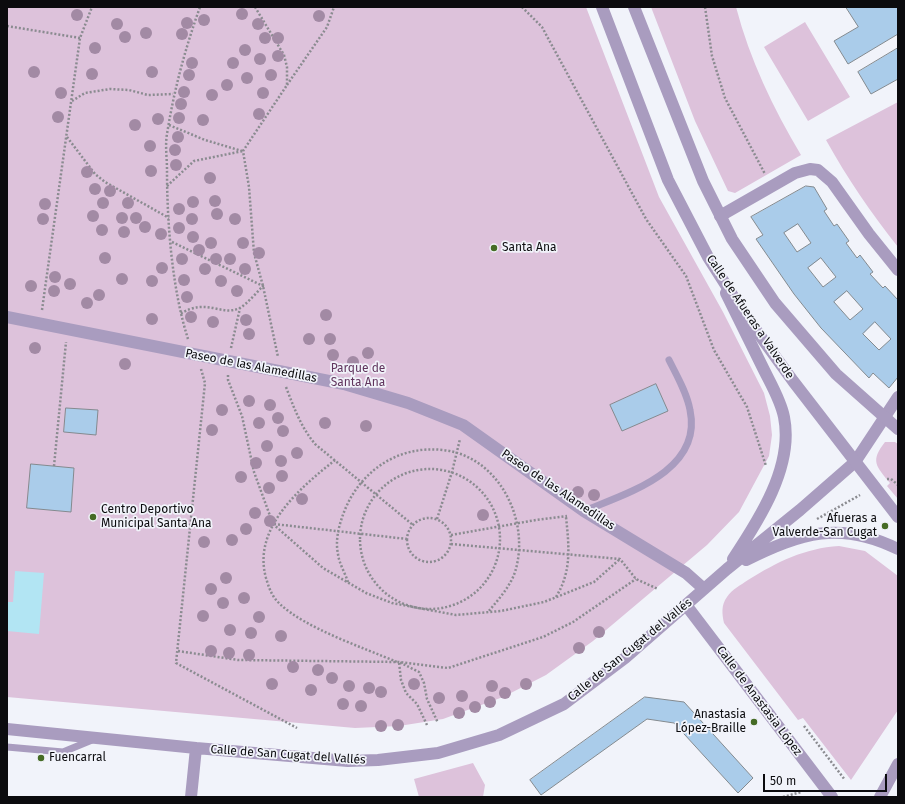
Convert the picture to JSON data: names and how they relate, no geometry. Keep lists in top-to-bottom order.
{
  "streets": {
    "street": [
      "Calle de Afueras a Valverde",
      "Paseo de las Alamedillas",
      "Calle de San Cugat del Vallés",
      "Calle de Anastasia López"
    ]
  },
  "crossings": [
    ["Calle de Afueras a Valverde", "Calle de San Cugat del Vallés"],
    ["Paseo de las Alamedillas", "Calle de San Cugat del Vallés"],
    ["Calle de San Cugat del Vallés", "Calle de Anastasia López"]
  ],
  "parks": ["Parque de Santa Ana"],
  "places": [
    "Santa Ana",
    "Centro Deportivo Municipal Santa Ana",
    "Afueras a Valverde-San Cugat",
    "Anastasia López-Braille",
    "Fuencarral"
  ],
  "scale_bar": "50 m"
}
